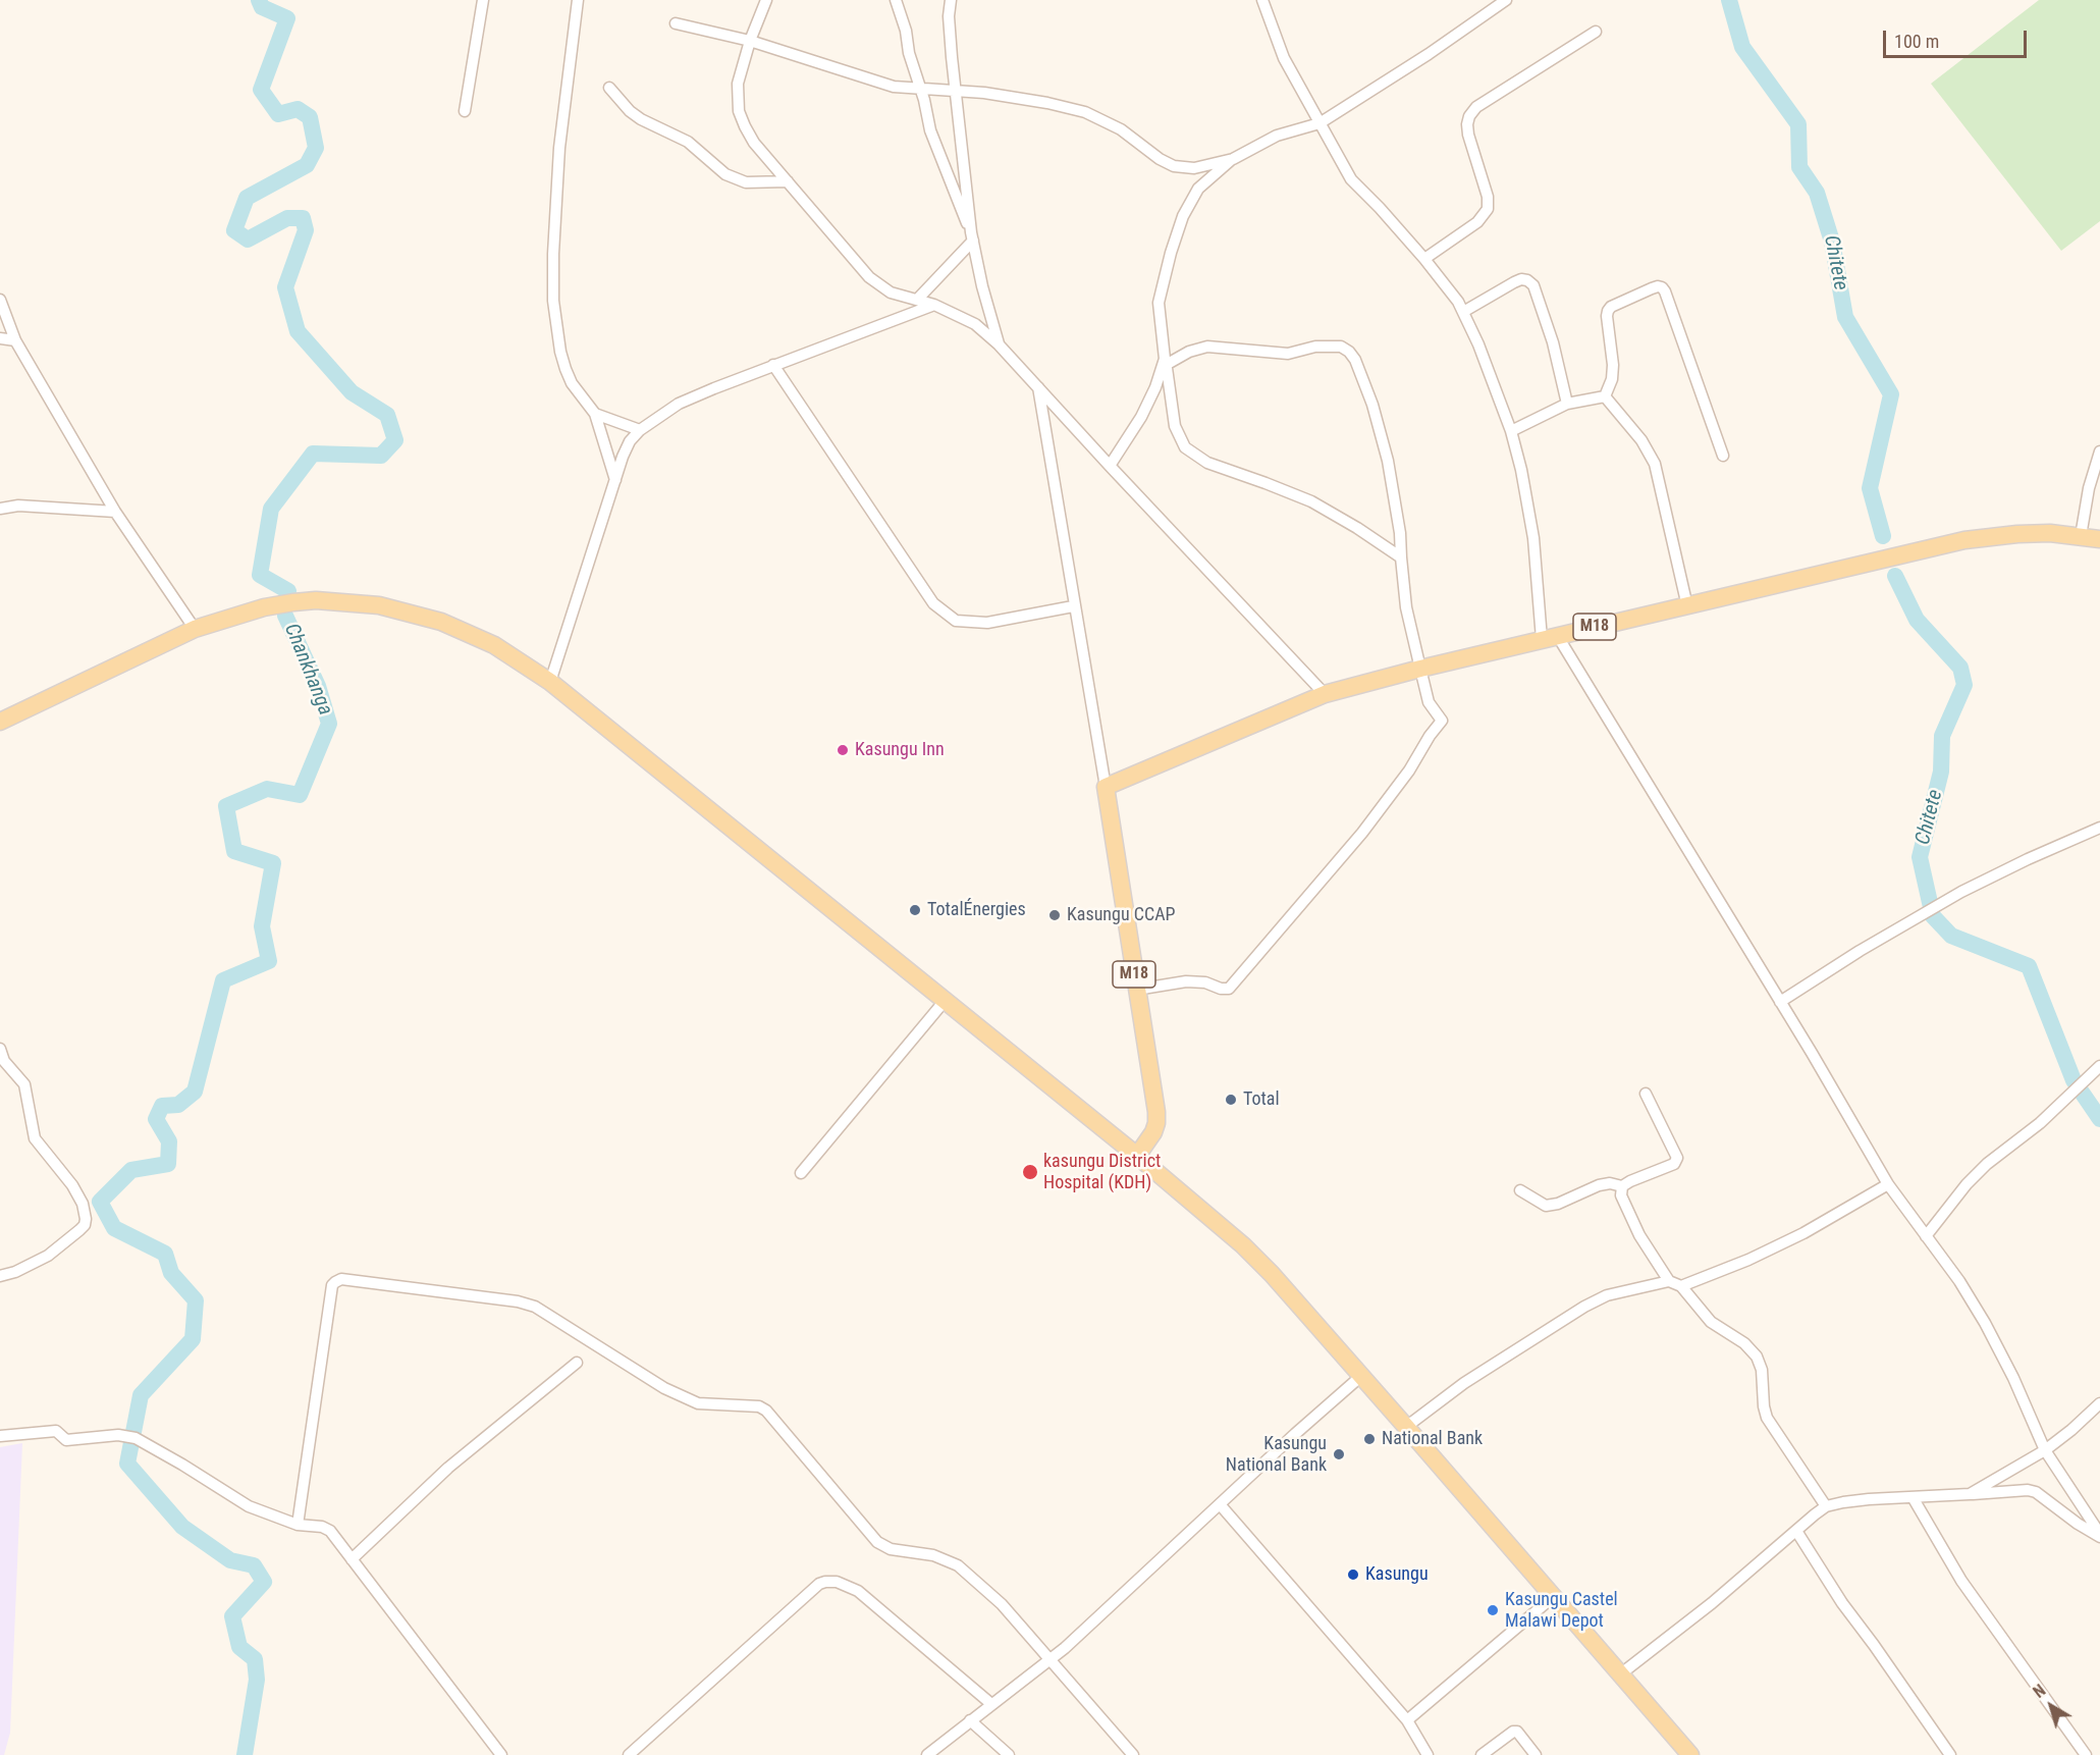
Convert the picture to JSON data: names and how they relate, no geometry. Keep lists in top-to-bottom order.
{
  "streets": {
    "main road": ["M18"]
  },
  "water": ["Chitete", "Chankhanga"],
  "places": [
    "Kasungu Inn",
    "TotalÉnergies",
    "Kasungu CCAP",
    "Total",
    "kasungu District Hospital (KDH)",
    "National Bank",
    "Kasungu National Bank",
    "Kasungu",
    "Kasungu Castel Malawi Depot"
  ],
  "scale_bar": "100 m",
  "north": "top left"
}
